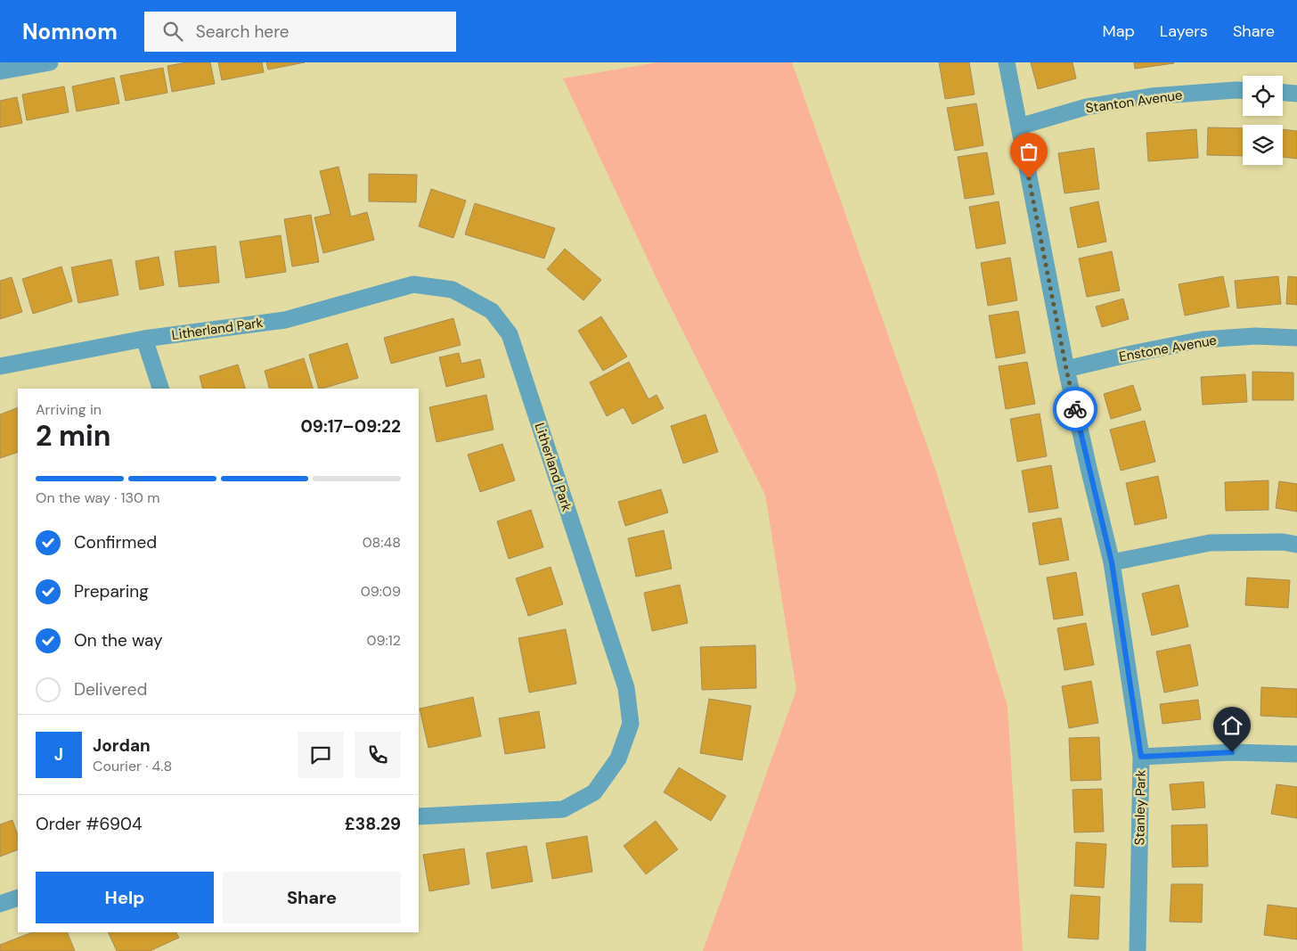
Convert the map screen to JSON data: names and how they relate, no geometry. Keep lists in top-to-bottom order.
{
  "streets": {
    "street": [
      "Stanton Avenue",
      "Litherland Park",
      "Enstone Avenue",
      "Stanley Park"
    ]
  },
  "crossings": [
    ["Stanton Avenue", "Stanley Park"],
    ["Enstone Avenue", "Stanley Park"]
  ],
  "page": {
    "header": "Nomnom",
    "search": "Search here",
    "nav": ["Map", "Layers", "Share"],
    "heading": ["2 min", "Arriving in", "09:17–09:22"],
    "panel": [
      "Jordan",
      "Courier · 4.8",
      "Order #6904",
      "£38.29"
    ],
    "bar": "On the way · 130 m",
    "list": [
      ["Confirmed", "08:48"],
      ["Preparing", "09:09"],
      ["On the way", "09:12"],
      "Delivered"
    ],
    "round": "J",
    "buttons": ["Help", "Share"]
  }
}
